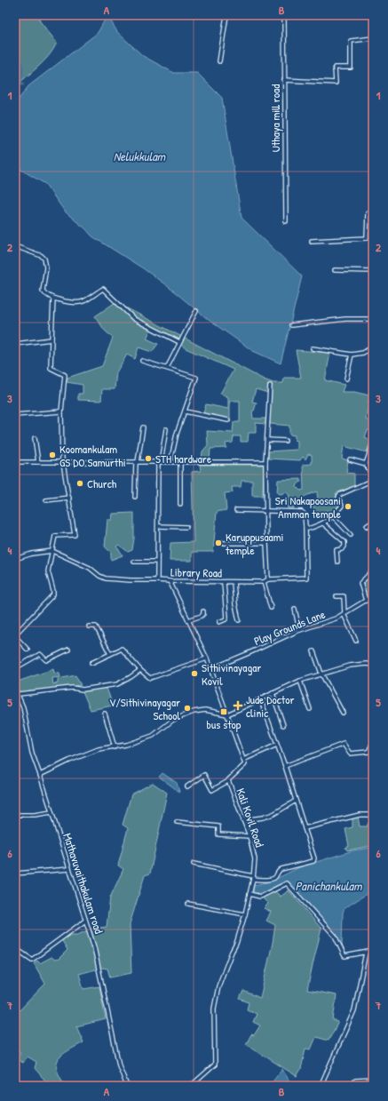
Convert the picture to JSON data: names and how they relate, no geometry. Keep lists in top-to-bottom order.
{
  "streets": {
    "street": [
      "Uthaya mill road",
      "Library Road",
      "Play Grounds Lane",
      "Kali Kovil Road",
      "Mathavuvaithakulam road"
    ]
  },
  "water": ["Nelukkulam", "Panichankulam"],
  "places": {
    "other": [
      "Koomankulam GS DO Samurthi",
      "STH hardware",
      "Church",
      "Sri Nakapoosani Amman temple",
      "Karuppusaami temple",
      "Sithivinayagar Kovil",
      "V/Sithivinayagar School"
    ],
    "health": ["Jude Doctor clinic"],
    "transit": ["bus stop"]
  },
  "grid": {
    "columns": ["A", "B"],
    "rows": [
      "1",
      "2",
      "3",
      "4",
      "5",
      "6",
      "7"
    ]
  }
}
